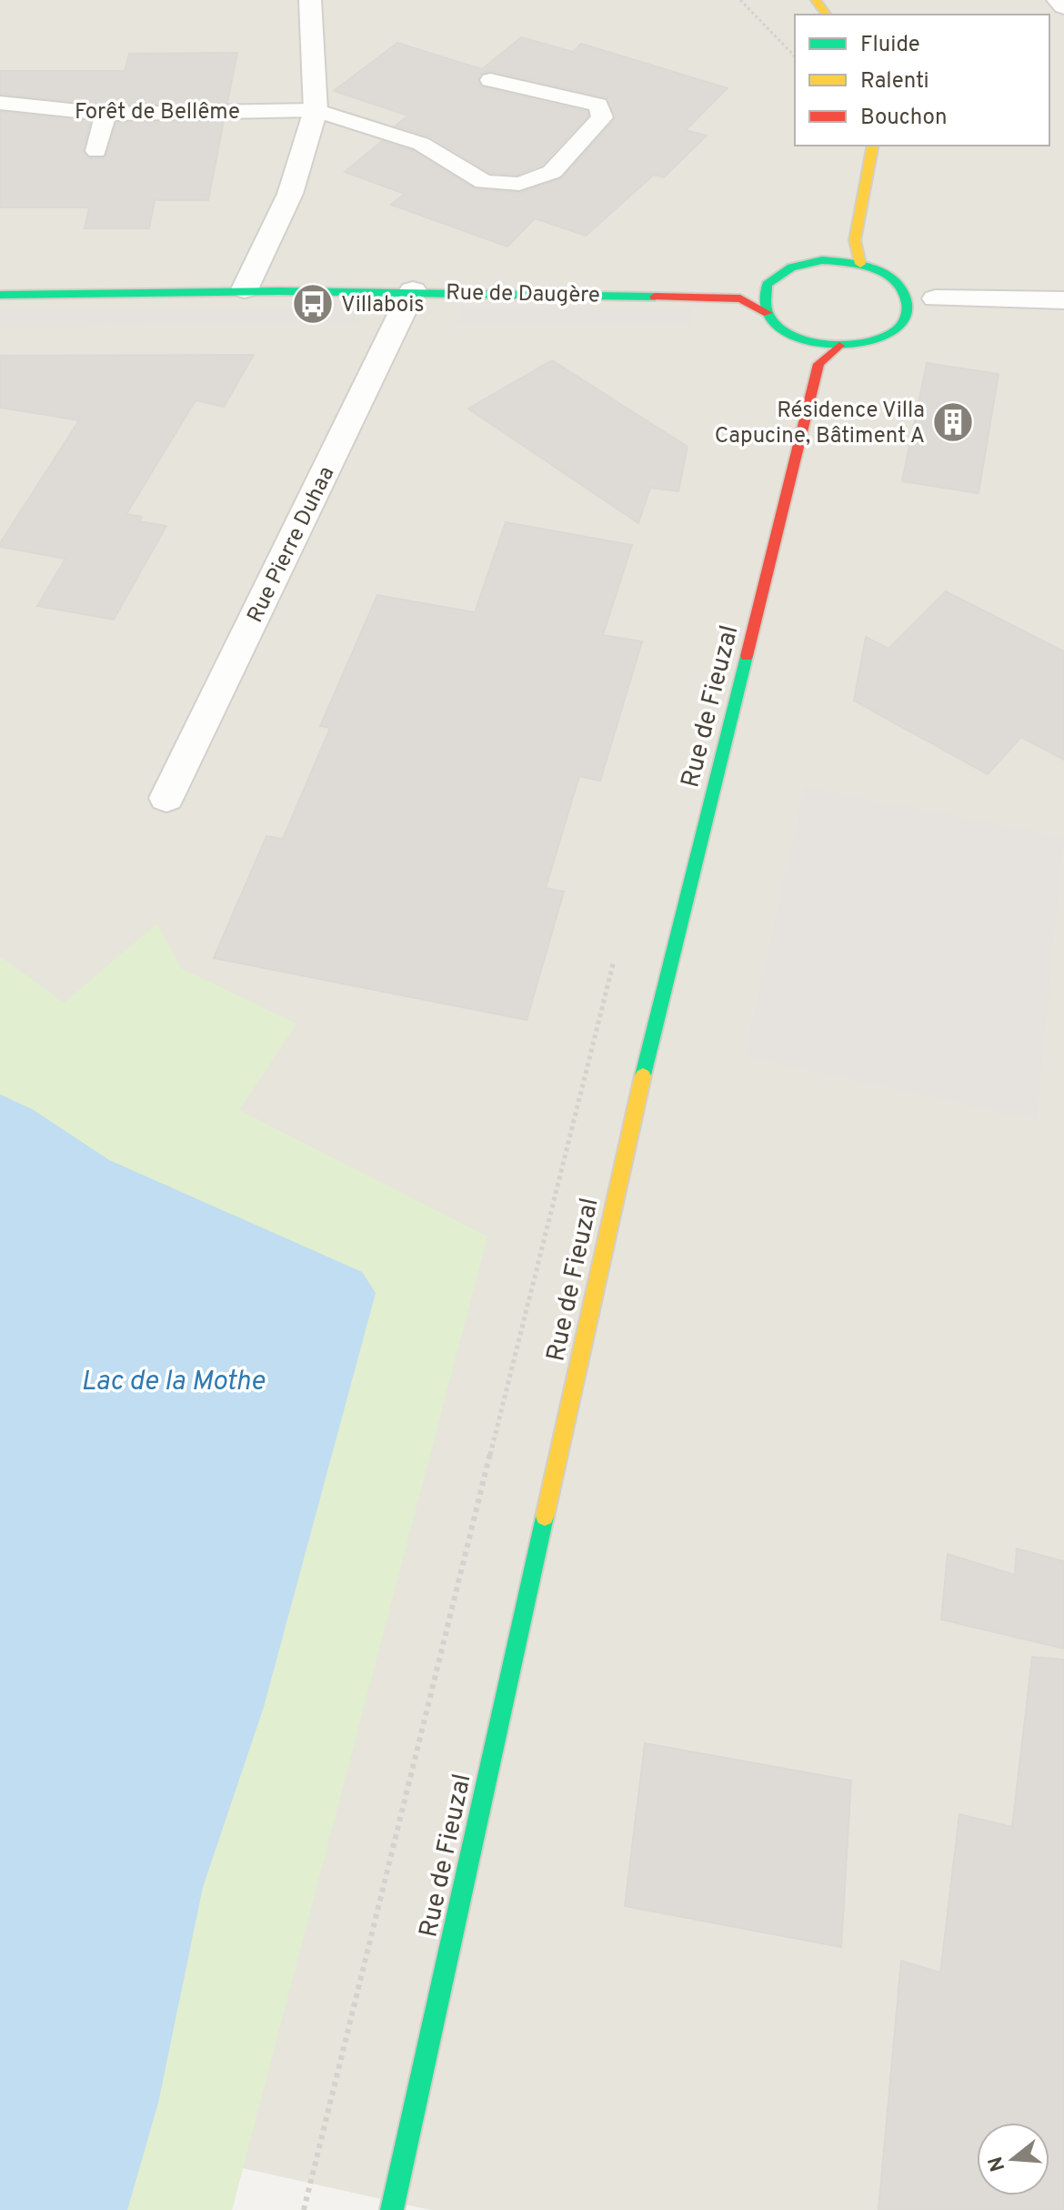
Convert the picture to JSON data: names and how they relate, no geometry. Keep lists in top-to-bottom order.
{
  "streets": {
    "street": ["Rue de Daugère", "Rue Pierre Duhaa", "Rue de Fieuzal"],
    "lane": ["Forêt de Bellême"]
  },
  "crossings": [
    ["Rue de Daugère", "Rue Pierre Duhaa"]
  ],
  "water": ["Lac de la Mothe"],
  "places": {
    "bus stop": ["Villabois"],
    "building": ["Résidence Villa Capucine, Bâtiment A"]
  },
  "legend": ["Fluide", "Ralenti", "Bouchon"],
  "north": "left"
}
